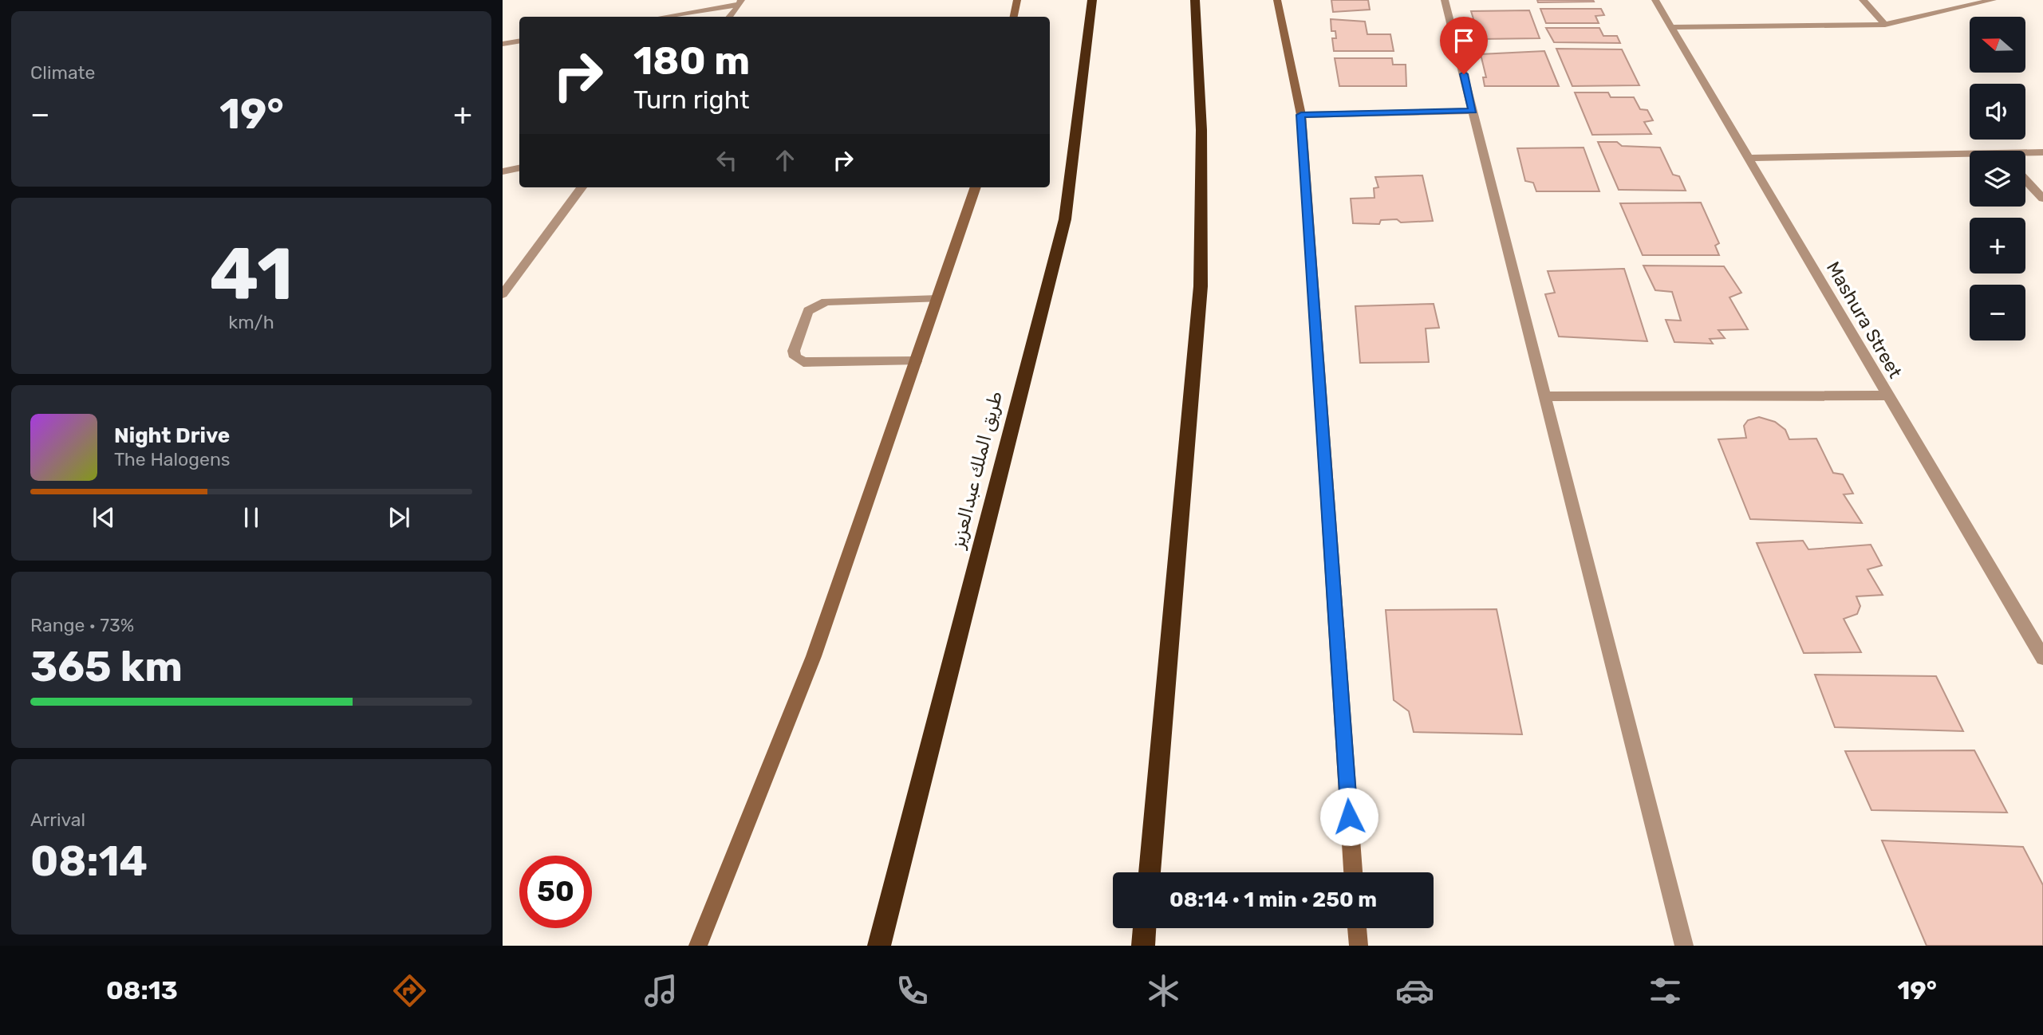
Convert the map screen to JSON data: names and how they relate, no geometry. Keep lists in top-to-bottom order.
{
  "streets": {
    "highway": ["طريق الملك عبدالعزيز"],
    "street": ["Mashura Street"]
  },
  "north": "left",
  "page": {
    "tile": [
      "Climate",
      ["41", "km/h"],
      ["Range · 73%", "365 km"],
      ["Arrival", "08:14"]
    ],
    "map_buttons": ["+", "−"],
    "turn": ["180 m", "Turn right"],
    "heat": ["−", "19°", "+"],
    "song": ["Night Drive", "The Halogens"],
    "limit": "50",
    "trip": "08:14 · 1 min · 250 m",
    "tabs": ["08:13", "19°"]
  }
}
